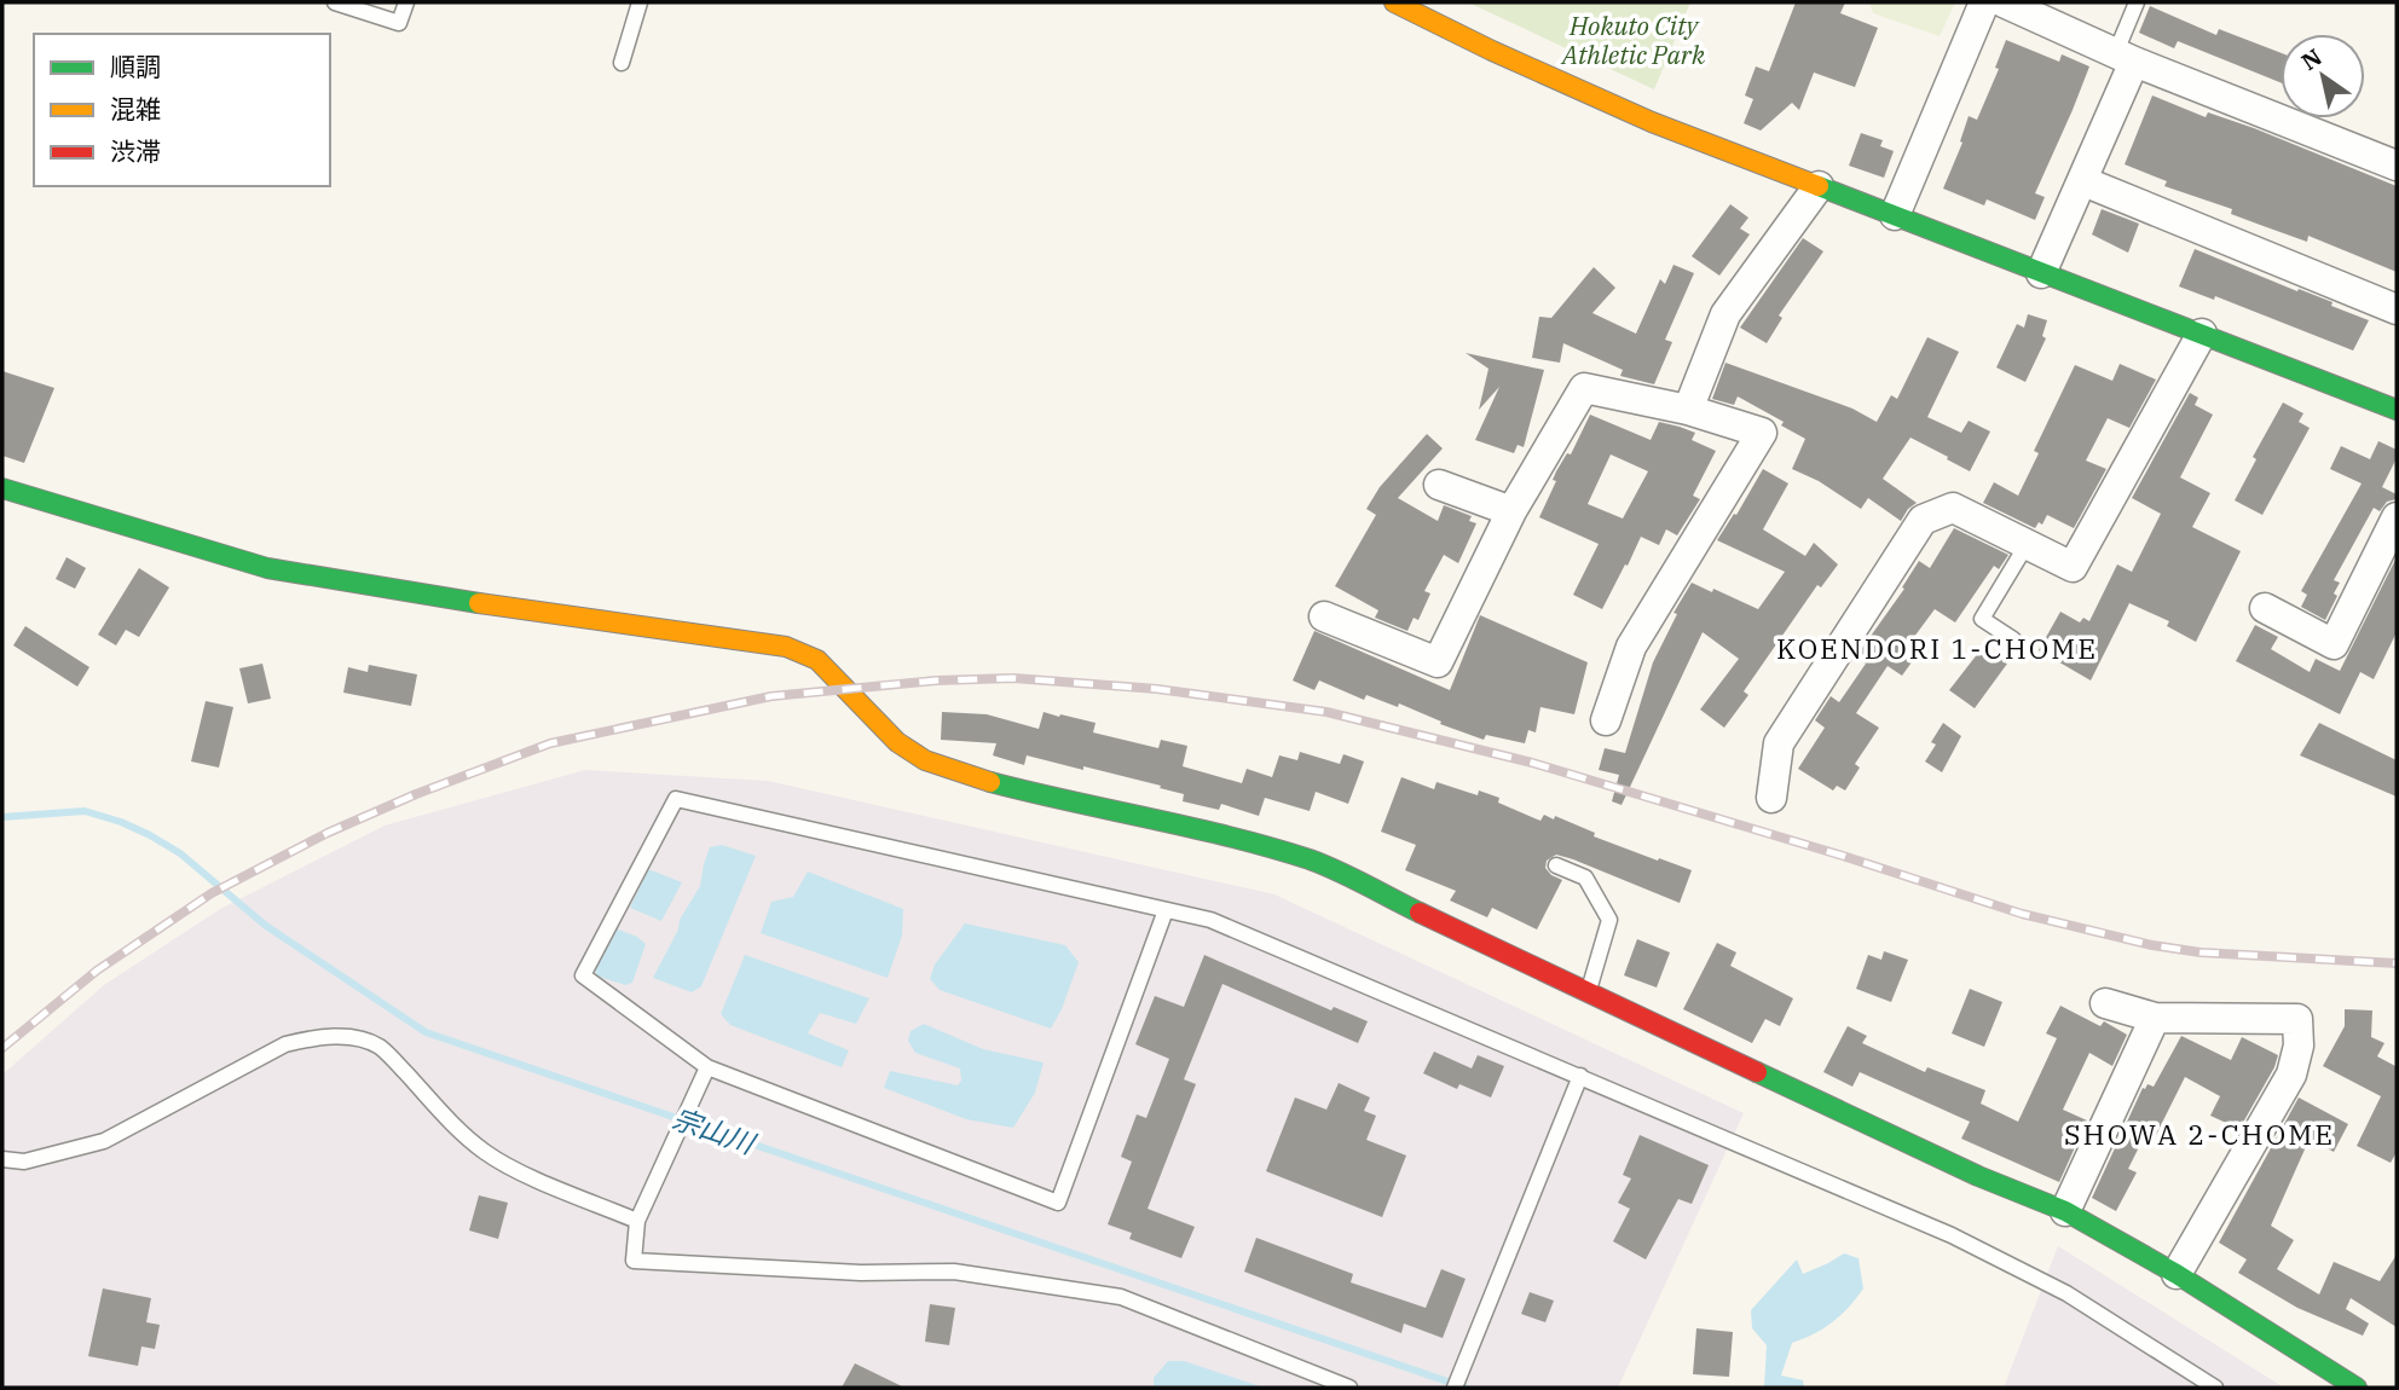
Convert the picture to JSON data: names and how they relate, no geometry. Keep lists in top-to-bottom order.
{
  "districts": ["KOENDORI 1-CHOME", "SHOWA 2-CHOME"],
  "water": ["宗山川"],
  "parks": ["Hokuto City Athletic Park"],
  "legend": ["順調", "混雑", "渋滞"],
  "north": "top left"
}
